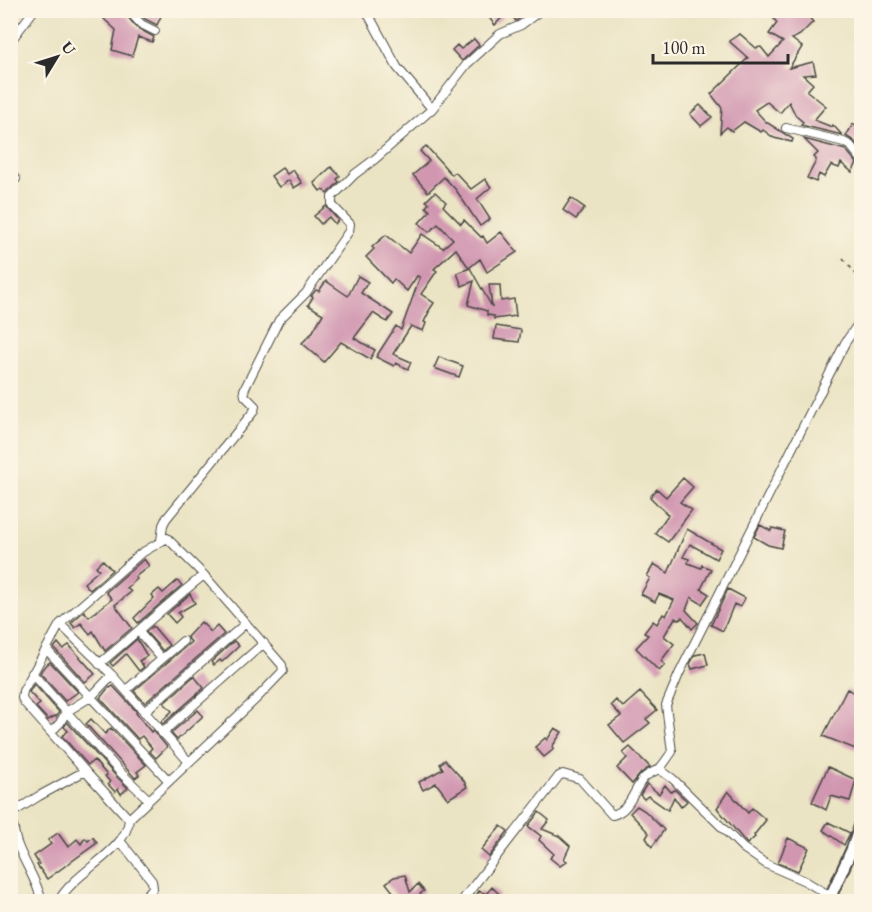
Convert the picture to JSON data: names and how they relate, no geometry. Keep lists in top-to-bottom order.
{
  "scale_bar": "100 m",
  "north": "top right"
}
